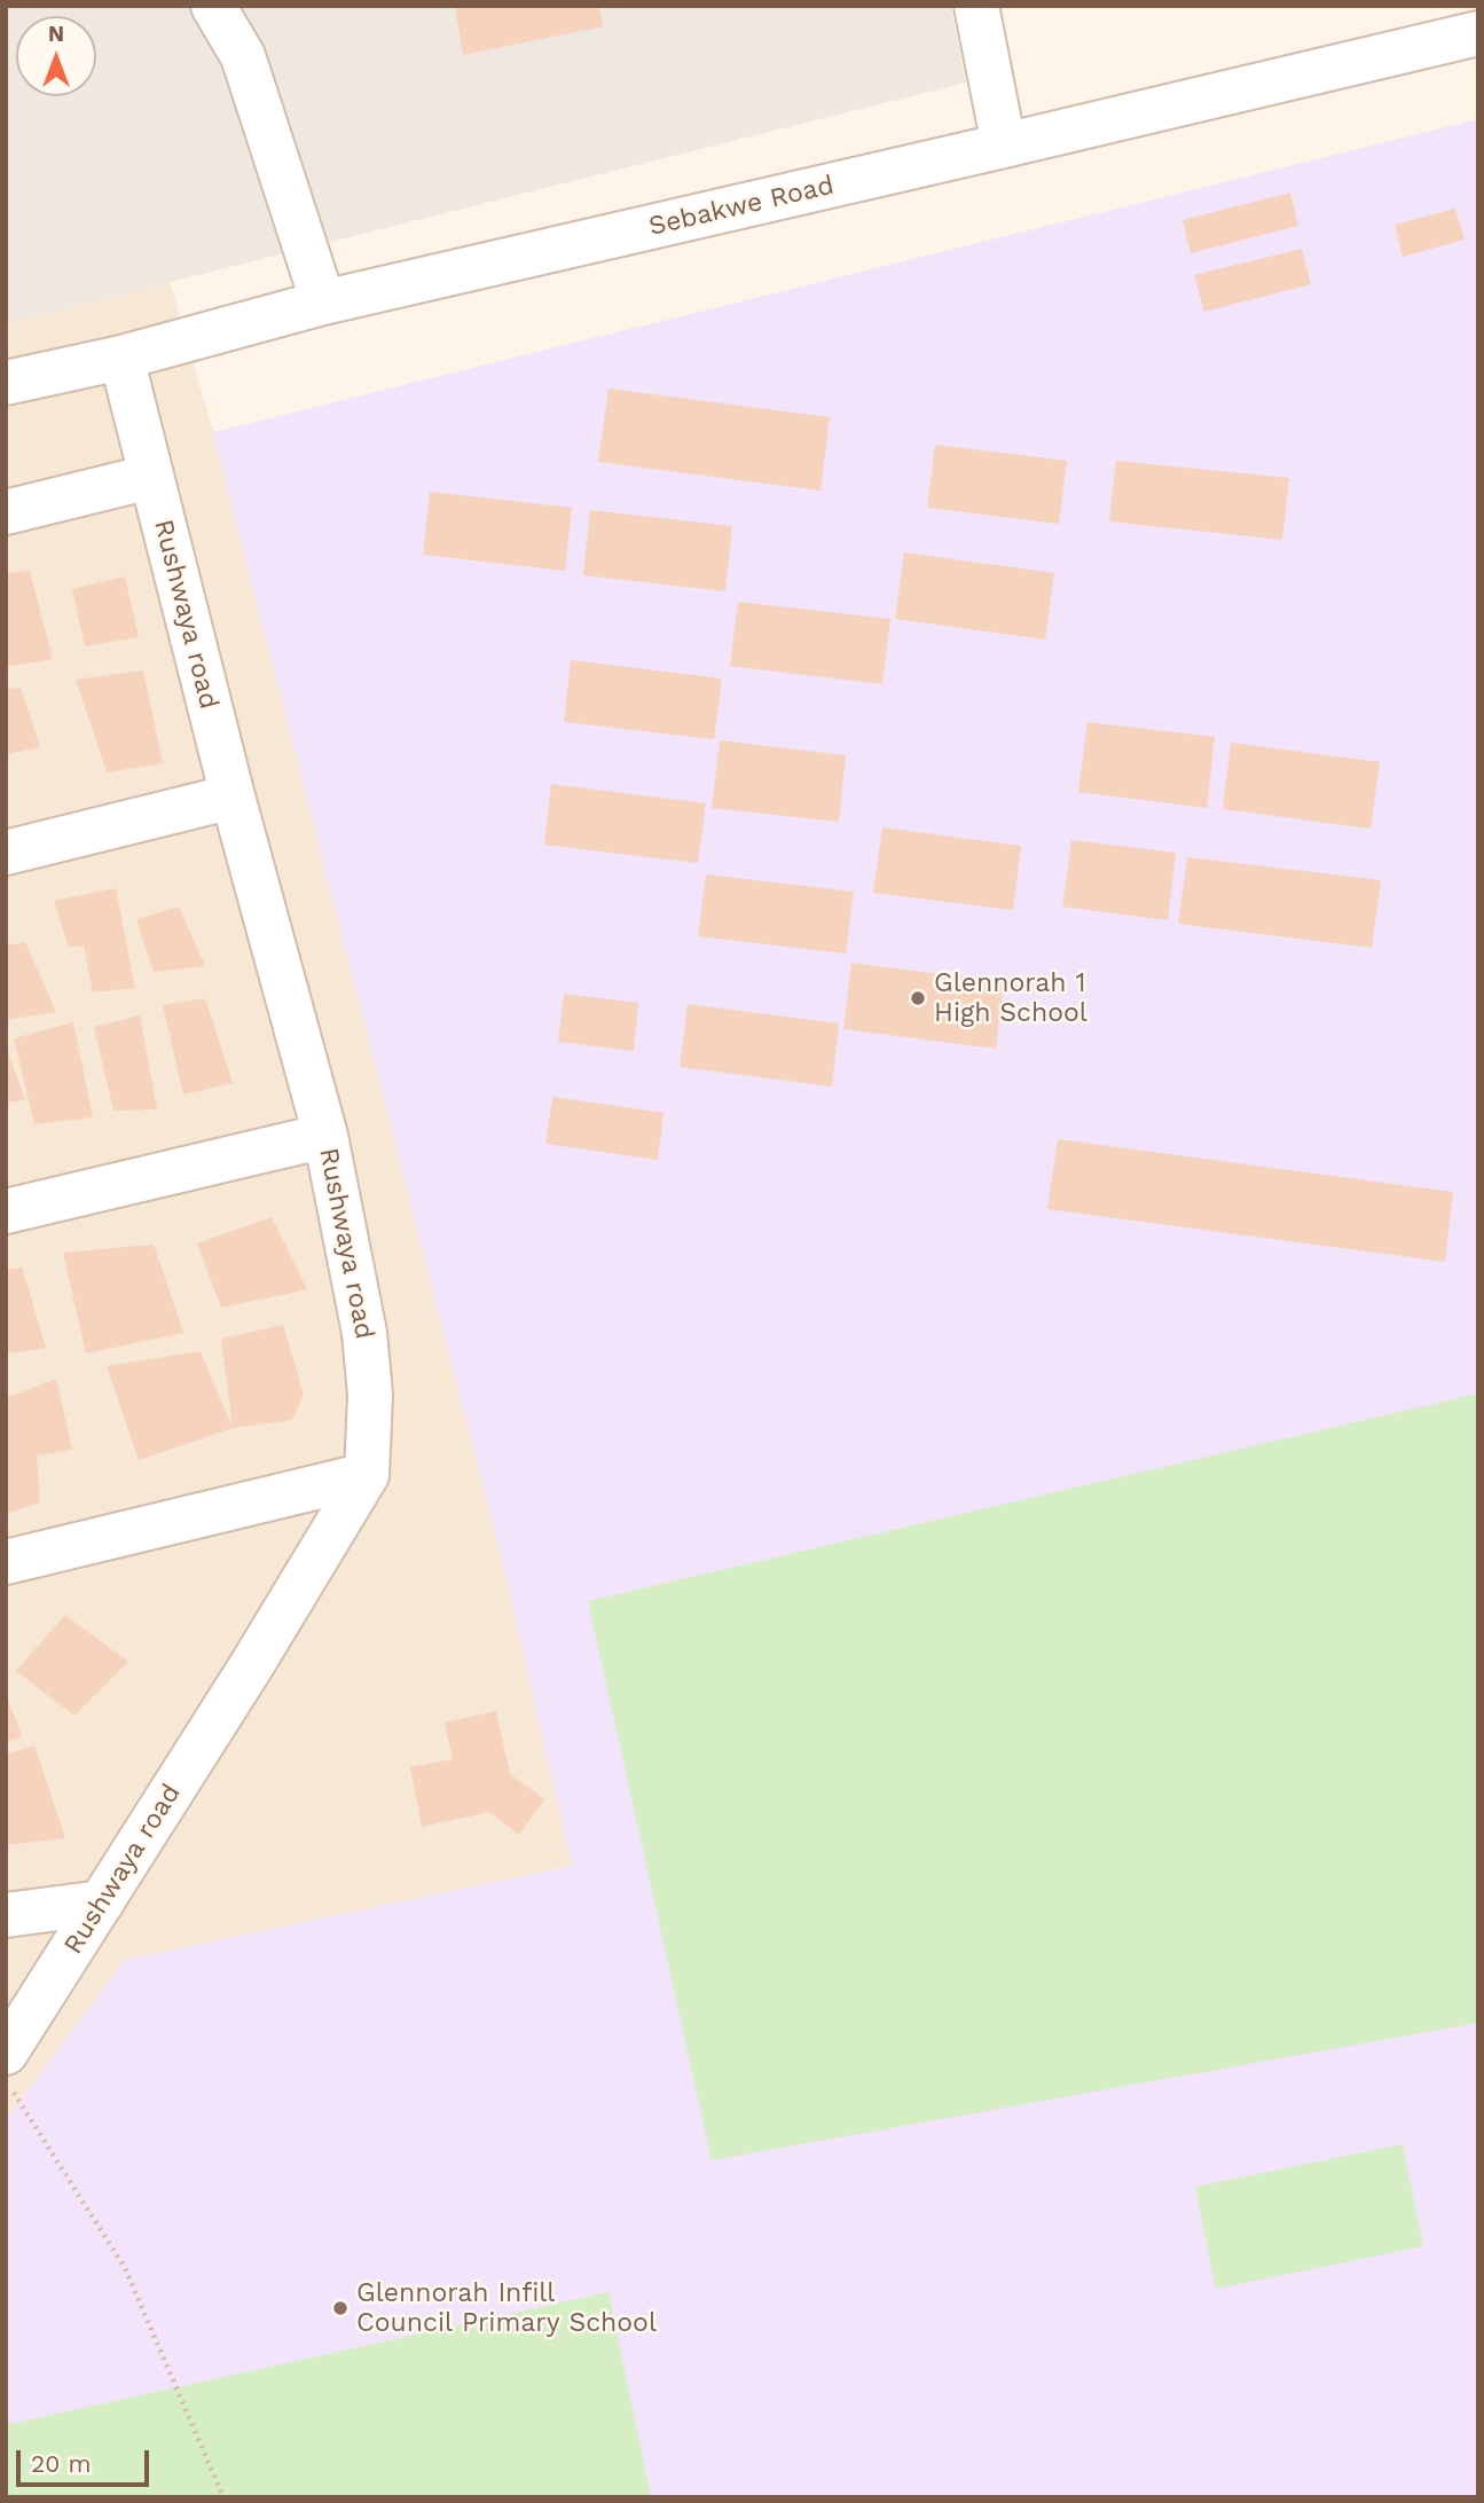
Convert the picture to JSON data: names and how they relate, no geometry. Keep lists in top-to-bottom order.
{
  "streets": {
    "street": ["Sebakwe Road", "Rushwaya road"]
  },
  "crossings": [
    ["Sebakwe Road", "Rushwaya road"]
  ],
  "places": ["Glennorah 1 High School", "Glennorah Infill Council Primary School"],
  "scale_bar": "20 m",
  "north": "top"
}
